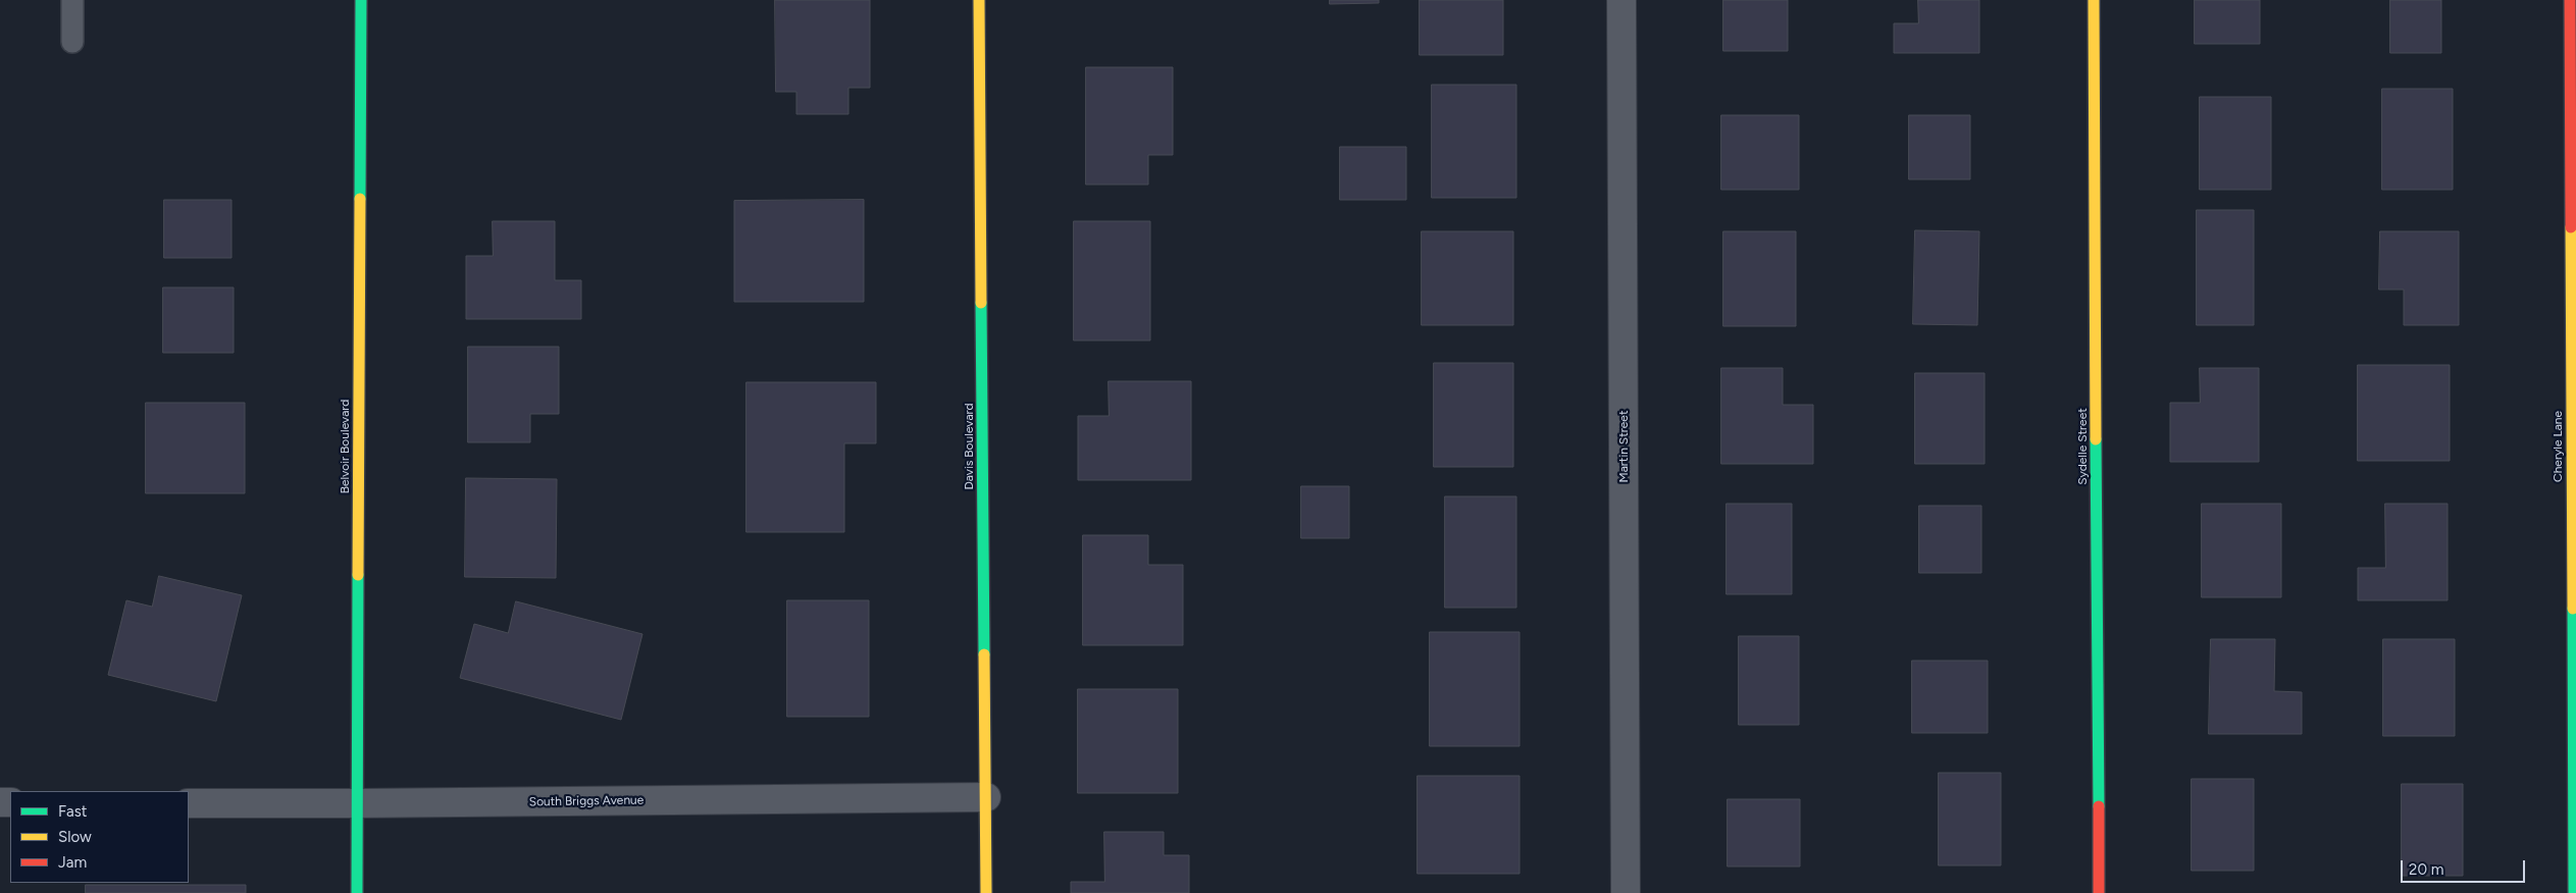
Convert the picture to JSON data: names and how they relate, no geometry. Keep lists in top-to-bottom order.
{
  "streets": {
    "street": [
      "Belvoir Boulevard",
      "Davis Boulevard",
      "Martin Street",
      "Sydelle Street",
      "Cheryle Lane",
      "South Briggs Avenue"
    ]
  },
  "crossings": [
    ["Belvoir Boulevard", "South Briggs Avenue"],
    ["Davis Boulevard", "South Briggs Avenue"]
  ],
  "legend": ["Fast", "Slow", "Jam"],
  "scale_bar": "20 m"
}
